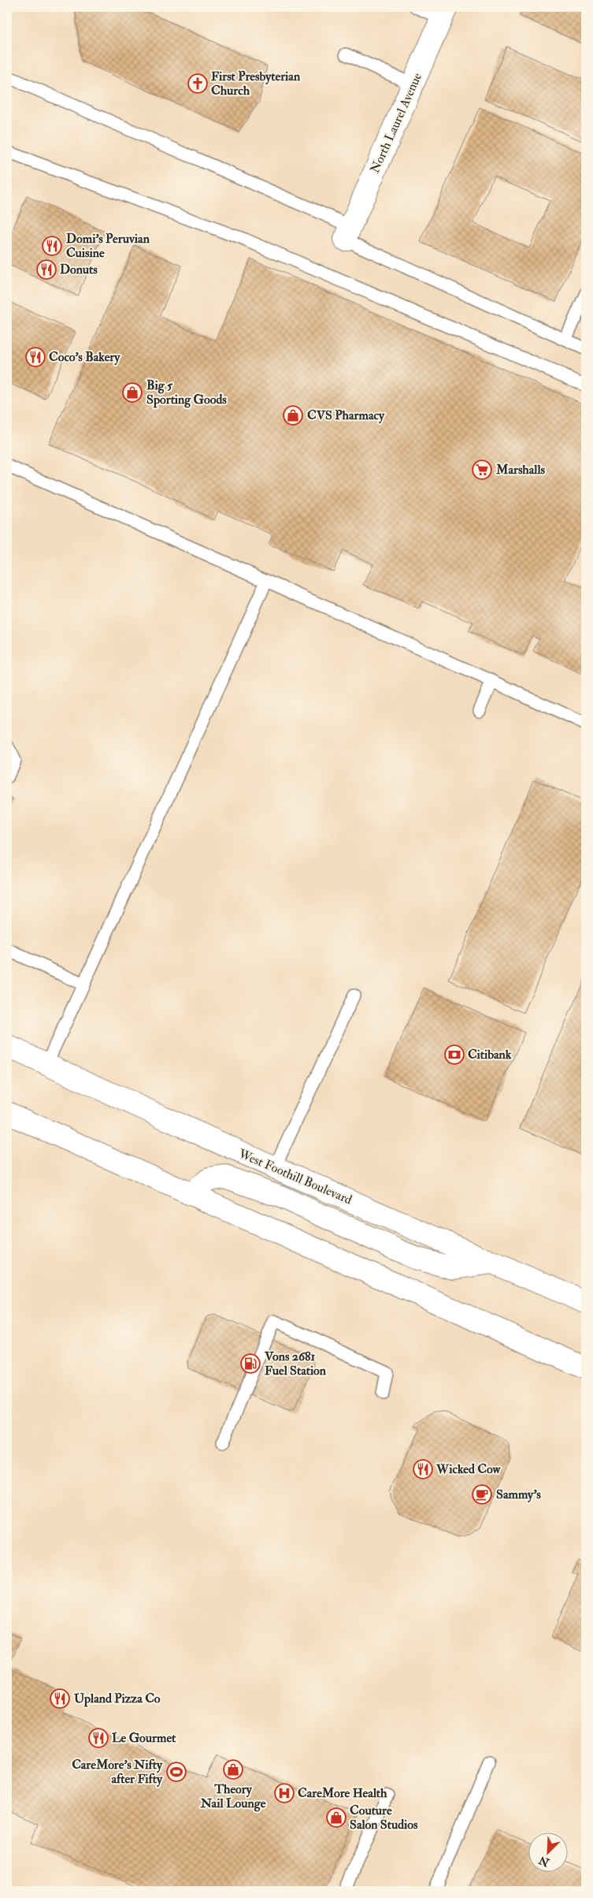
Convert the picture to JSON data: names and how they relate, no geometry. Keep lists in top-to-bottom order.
{
  "streets": {
    "main road": ["North Laurel Avenue", "West Foothill Boulevard"]
  },
  "places": {
    "church": ["First Presbyterian Church"],
    "restaurant": [
      "Domi's Peruvian Cuisine",
      "Donuts",
      "Coco's Bakery",
      "Wicked Cow",
      "Upland Pizza Co",
      "Le Gourmet"
    ],
    "shop": [
      "Big 5 Sporting Goods",
      "CVS Pharmacy",
      "Theory Nail Lounge",
      "Couture Salon Studios"
    ],
    "supermarket": ["Marshalls"],
    "bank": ["Citibank"],
    "fuel station": ["Vons 2681 Fuel Station"],
    "cafe": ["Sammy's"],
    "sports": ["CareMore's Nifty after Fifty"],
    "hospital": ["CareMore Health"]
  },
  "north": "bottom left"
}
